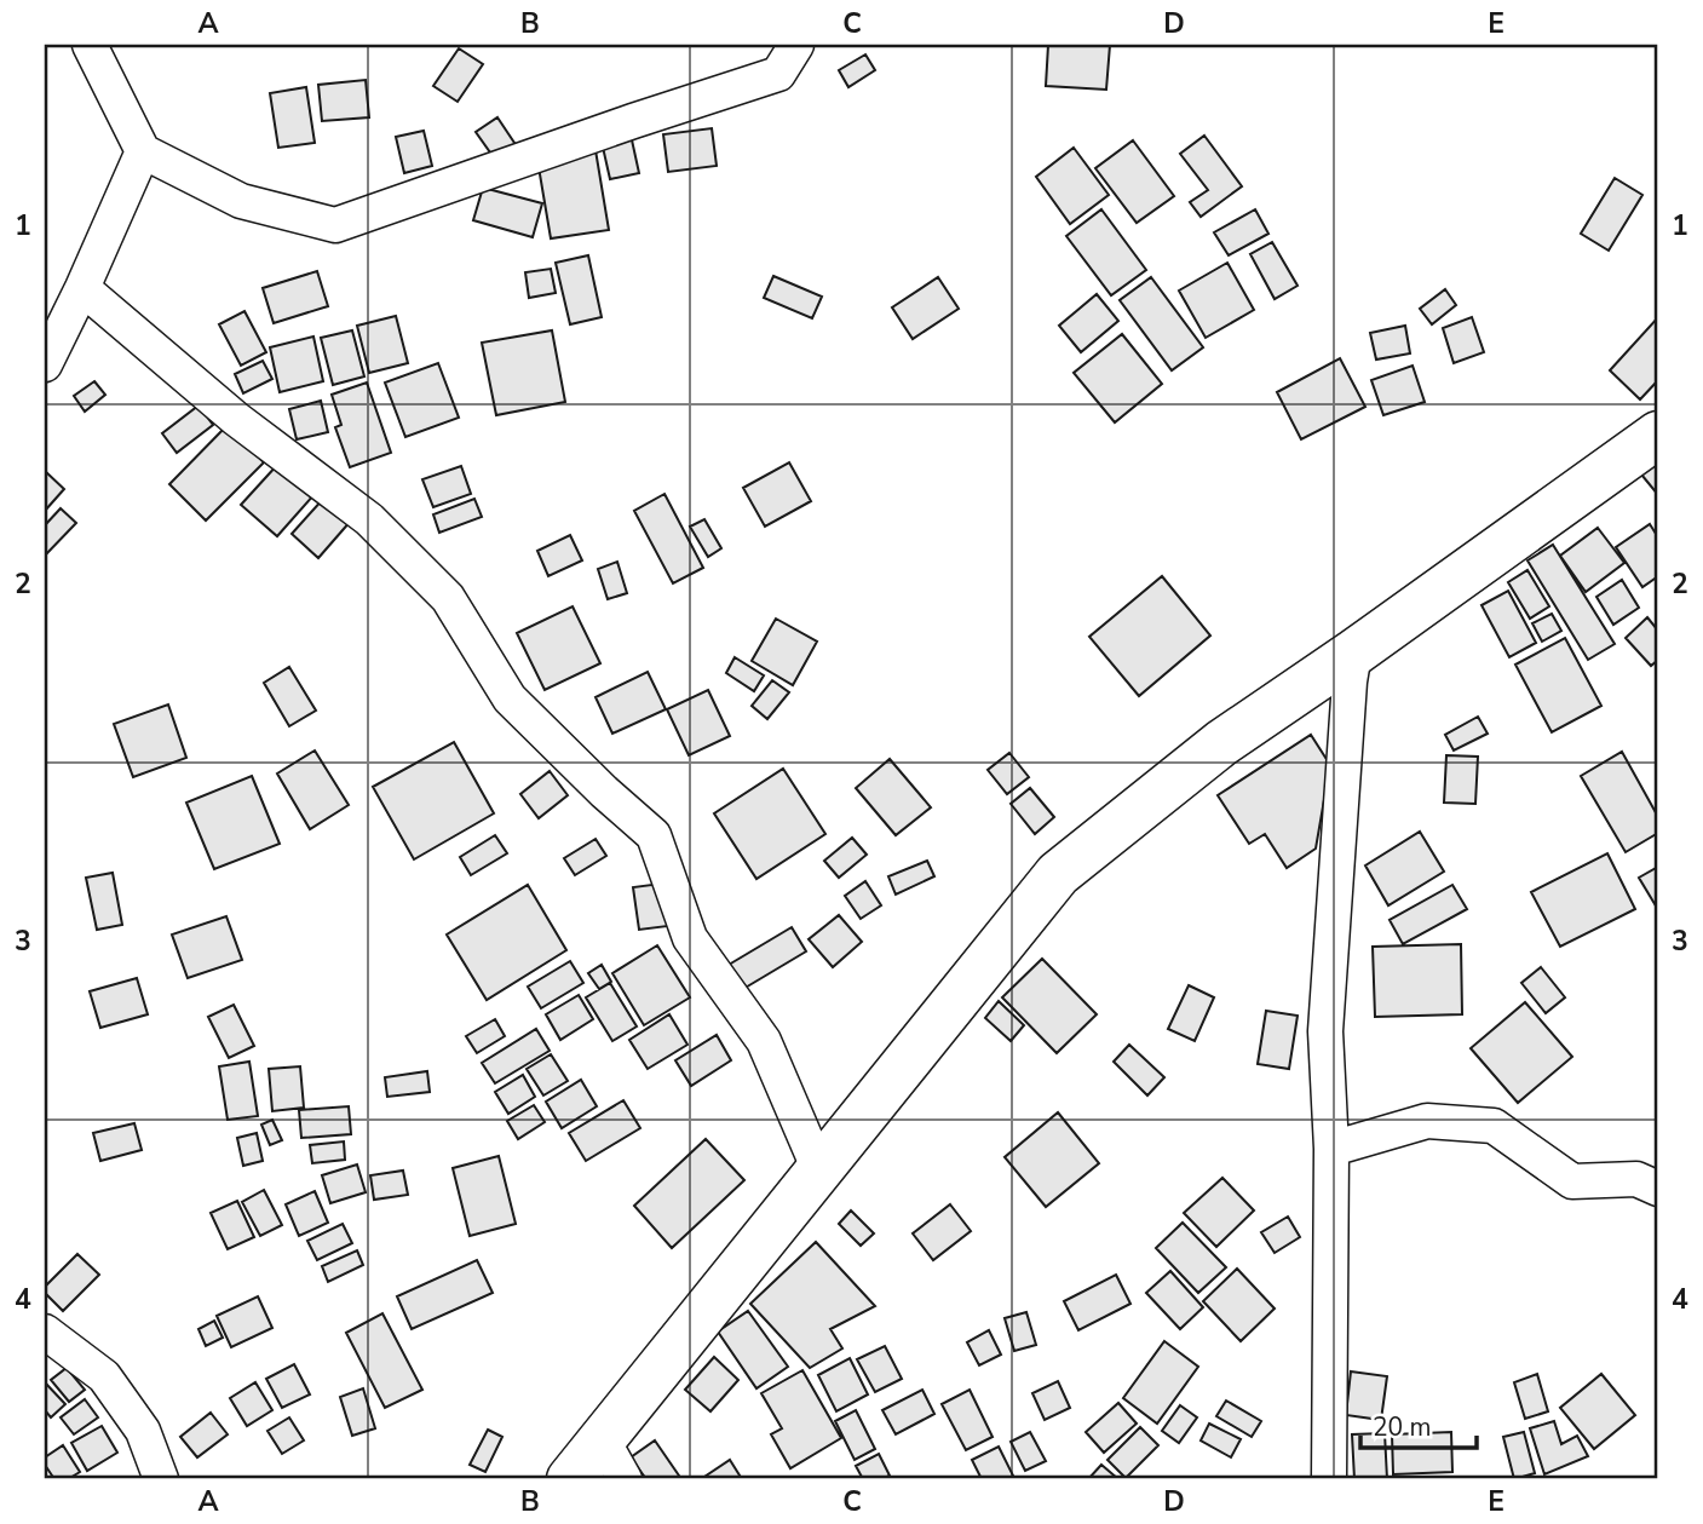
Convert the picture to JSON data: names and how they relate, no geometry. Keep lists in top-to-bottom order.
{
  "scale_bar": "20 m",
  "grid": {
    "columns": [
      "A",
      "B",
      "C",
      "D",
      "E"
    ],
    "rows": [
      "1",
      "2",
      "3",
      "4"
    ]
  }
}
